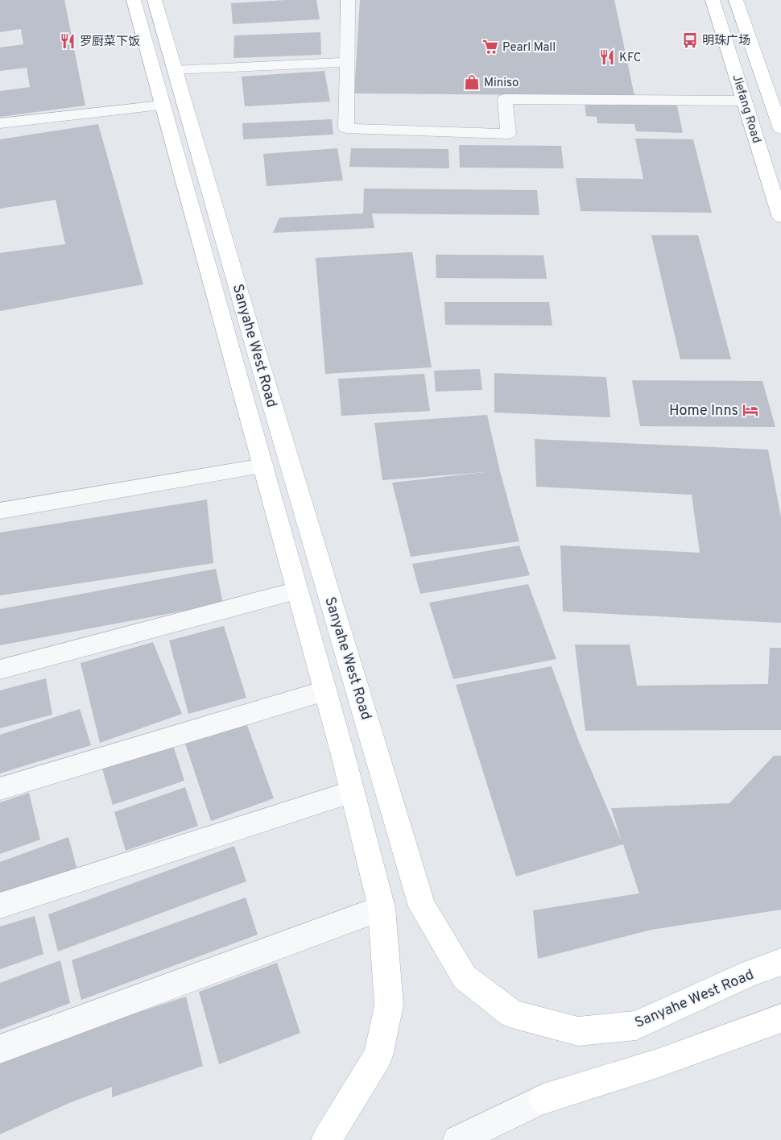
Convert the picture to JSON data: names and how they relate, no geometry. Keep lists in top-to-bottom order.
{
  "streets": {
    "main road": ["Jiefang Road", "Sanyahe West Road"]
  },
  "places": {
    "bus stop": ["明珠广场"],
    "restaurant": ["罗厨菜下饭", "KFC"],
    "supermarket": ["Pearl Mall"],
    "shop": ["Miniso"],
    "hotel": ["Home Inns"]
  }
}
